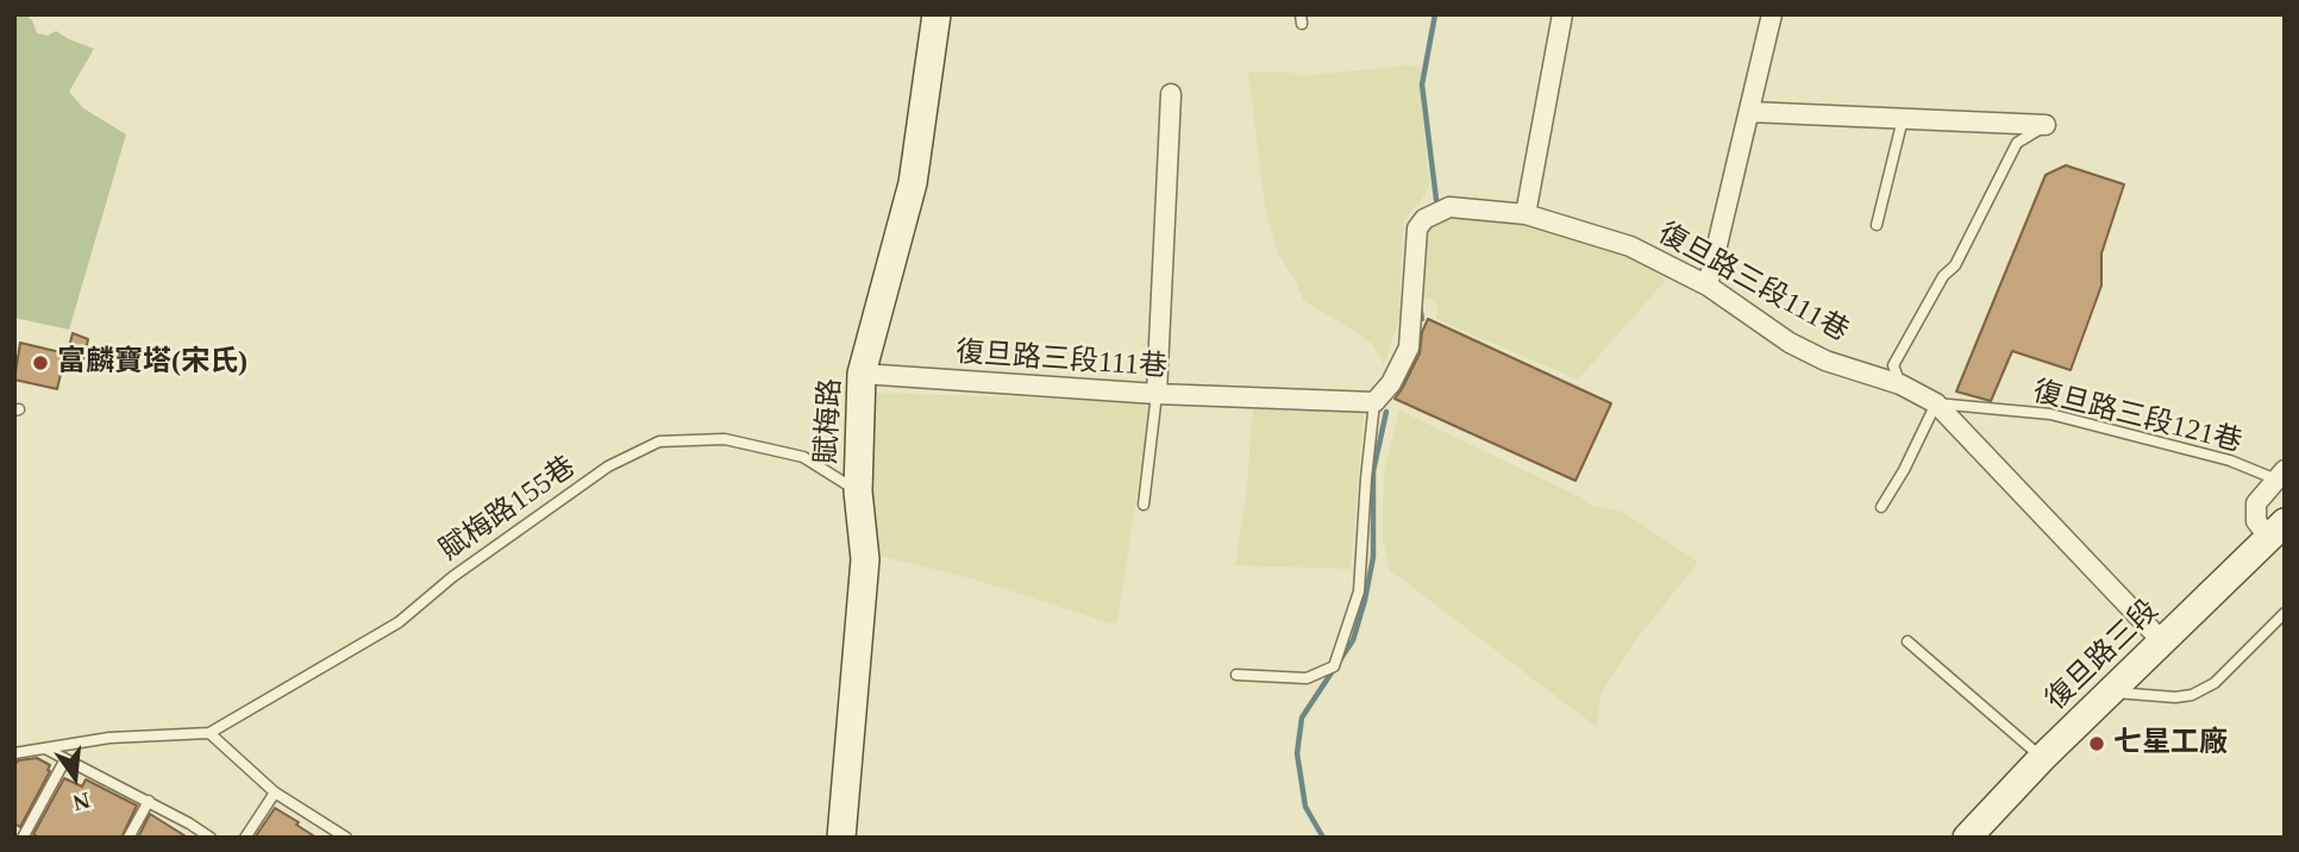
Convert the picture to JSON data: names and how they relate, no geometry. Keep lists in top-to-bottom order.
{
  "streets": {
    "street": ["復旦路三段111巷", "賦梅路", "復旦路三段"],
    "lane": ["復旦路三段121巷", "賦梅路155巷"]
  },
  "crossings": [
    ["復旦路三段111巷", "復旦路三段121巷"],
    ["復旦路三段111巷", "賦梅路"],
    ["復旦路三段111巷", "復旦路三段"],
    ["賦梅路", "賦梅路155巷"]
  ],
  "places": ["富麟寶塔(宋氏)", "七星工廠"],
  "north": "bottom"
}
